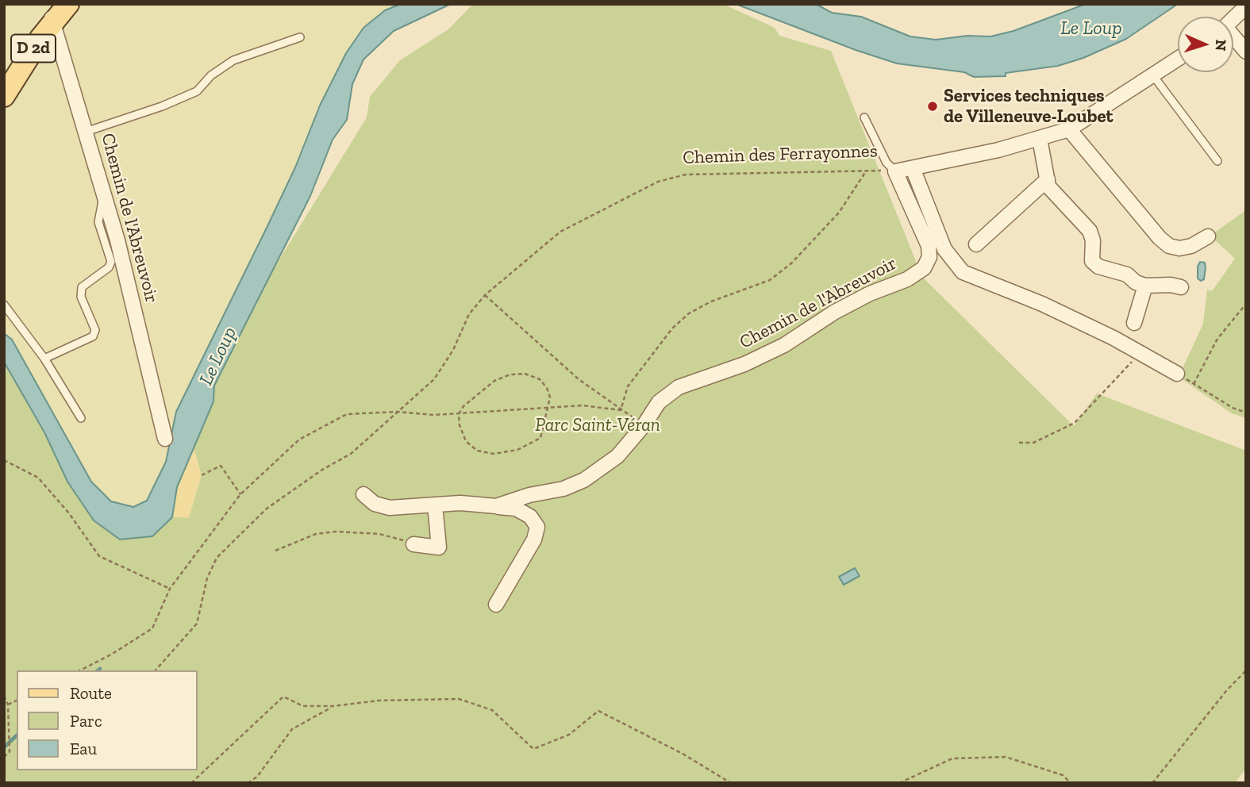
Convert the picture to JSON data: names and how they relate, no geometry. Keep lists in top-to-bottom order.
{
  "streets": {
    "main road": ["D 2d"],
    "street": ["Chemin de l'Abreuvoir"],
    "path": ["Chemin des Ferrayonnes"]
  },
  "crossings": [
    ["D 2d", "Chemin de l'Abreuvoir"],
    ["Chemin des Ferrayonnes", "Chemin de l'Abreuvoir"]
  ],
  "water": ["Le Loup"],
  "parks": ["Parc Saint-Véran"],
  "places": ["Services techniques de Villeneuve-Loubet"],
  "legend": ["Route", "Parc", "Eau"],
  "north": "right"
}
